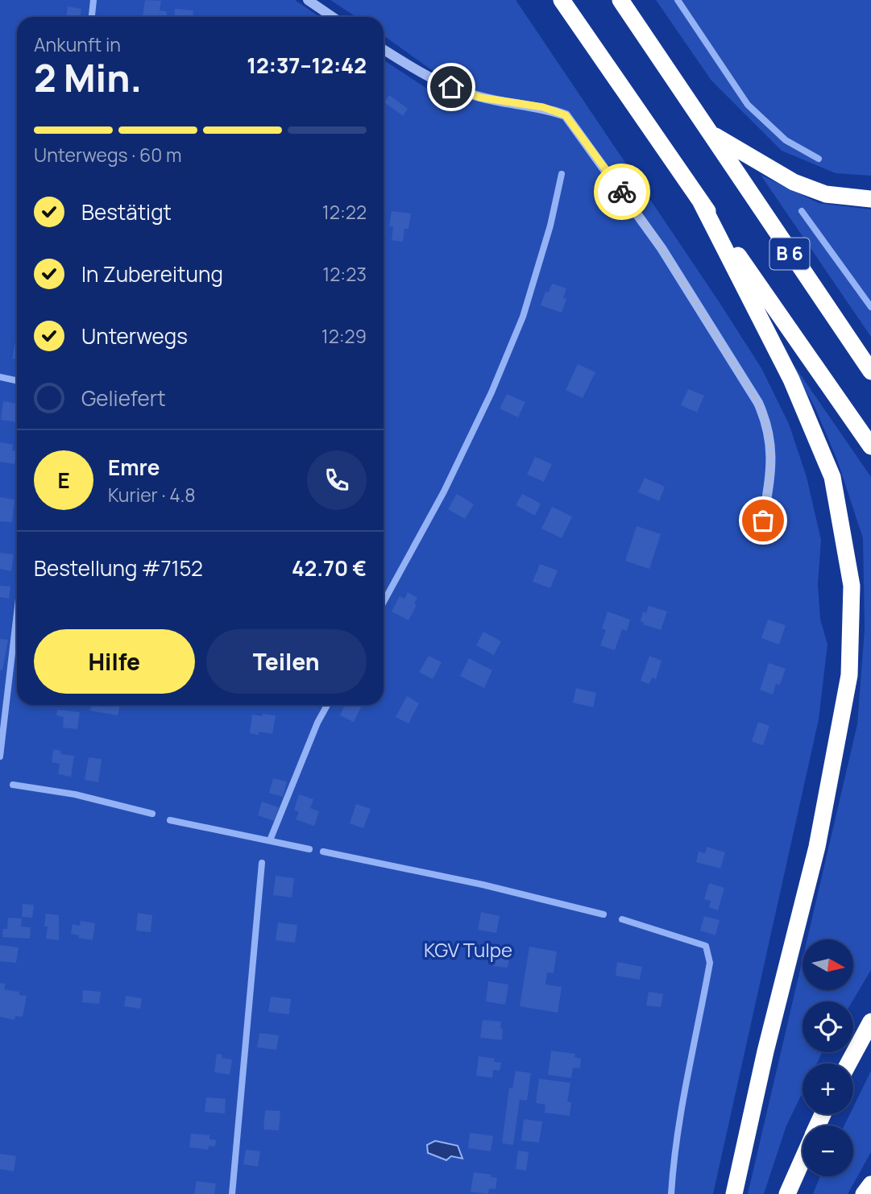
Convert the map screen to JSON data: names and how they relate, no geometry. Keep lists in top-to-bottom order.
{
  "streets": {
    "highway": ["B 6"]
  },
  "parks": ["KGV Tulpe"],
  "north": "right",
  "page": {
    "heading": ["2 Min.", "Ankunft in", "12:37–12:42"],
    "panel": [
      "Emre",
      "Kurier · 4.8",
      "Bestellung #7152",
      "42.70 €"
    ],
    "bar": "Unterwegs · 60 m",
    "list": [
      ["Bestätigt", "12:22"],
      ["In Zubereitung", "12:23"],
      ["Unterwegs", "12:29"],
      "Geliefert"
    ],
    "round": "E",
    "buttons": ["Hilfe", "Teilen"],
    "map_buttons": ["+", "−"]
  }
}
